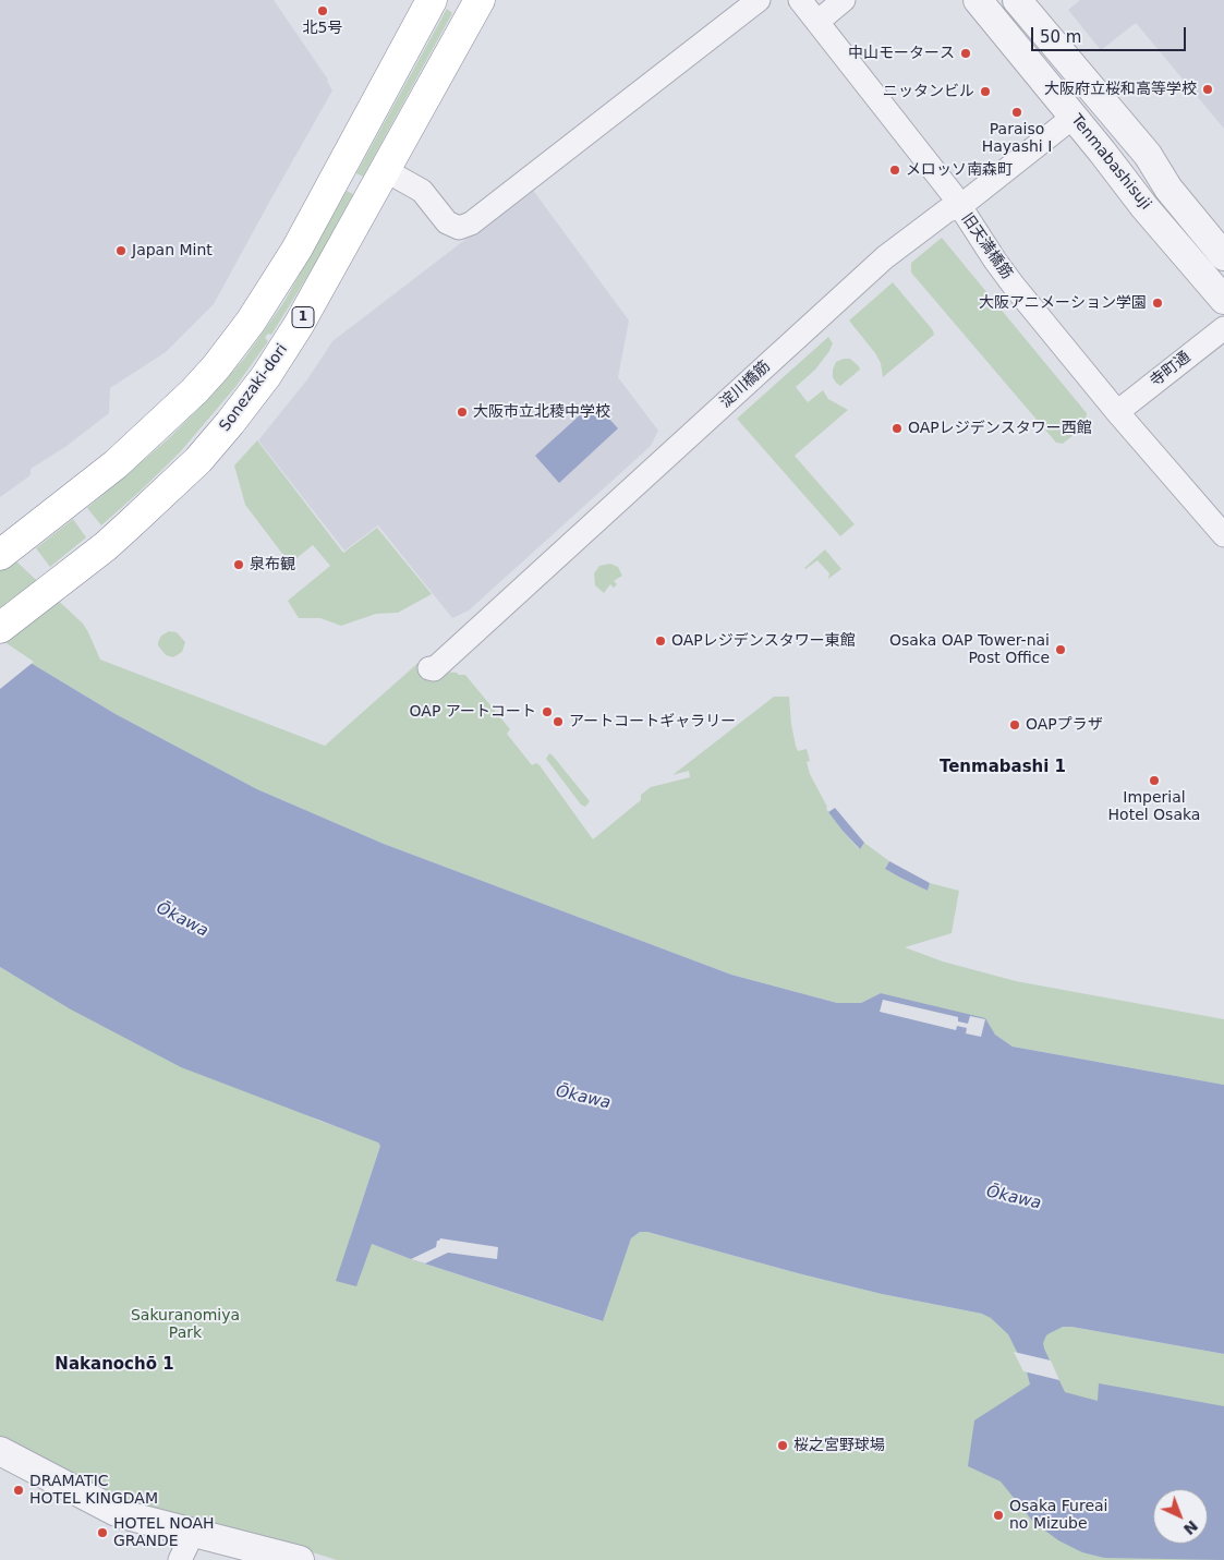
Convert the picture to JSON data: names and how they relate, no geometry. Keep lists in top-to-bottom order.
{
  "streets": {
    "highway": ["1", "Sonezaki-dori"],
    "street": [
      "Tenmabashisuji",
      "旧天満橋筋",
      "寺町通",
      "淀川橋筋"
    ]
  },
  "crossings": [
    ["Tenmabashisuji", "淀川橋筋"],
    ["旧天満橋筋", "寺町通"],
    ["旧天満橋筋", "淀川橋筋"]
  ],
  "districts": ["Tenmabashi 1", "Nakanochō 1"],
  "water": ["Ōkawa"],
  "parks": ["Sakuranomiya Park"],
  "places": [
    "北5号",
    "中山モータース",
    "大阪府立桜和高等学校",
    "ニッタンビル",
    "Paraiso Hayashi I",
    "メロッソ南森町",
    "Japan Mint",
    "大阪アニメーション学園",
    "大阪市立北稜中学校",
    "OAPレジデンスタワー西館",
    "泉布観",
    "OAPレジデンスタワー東館",
    "Osaka OAP Tower-nai Post Office",
    "OAP アートコート",
    "アートコートギャラリー",
    "OAPプラザ",
    "Imperial Hotel Osaka",
    "桜之宮野球場",
    "DRAMATIC HOTEL KINGDAM",
    "Osaka Fureai no Mizube",
    "HOTEL NOAH GRANDE"
  ],
  "scale_bar": "50 m",
  "north": "bottom right"
}
